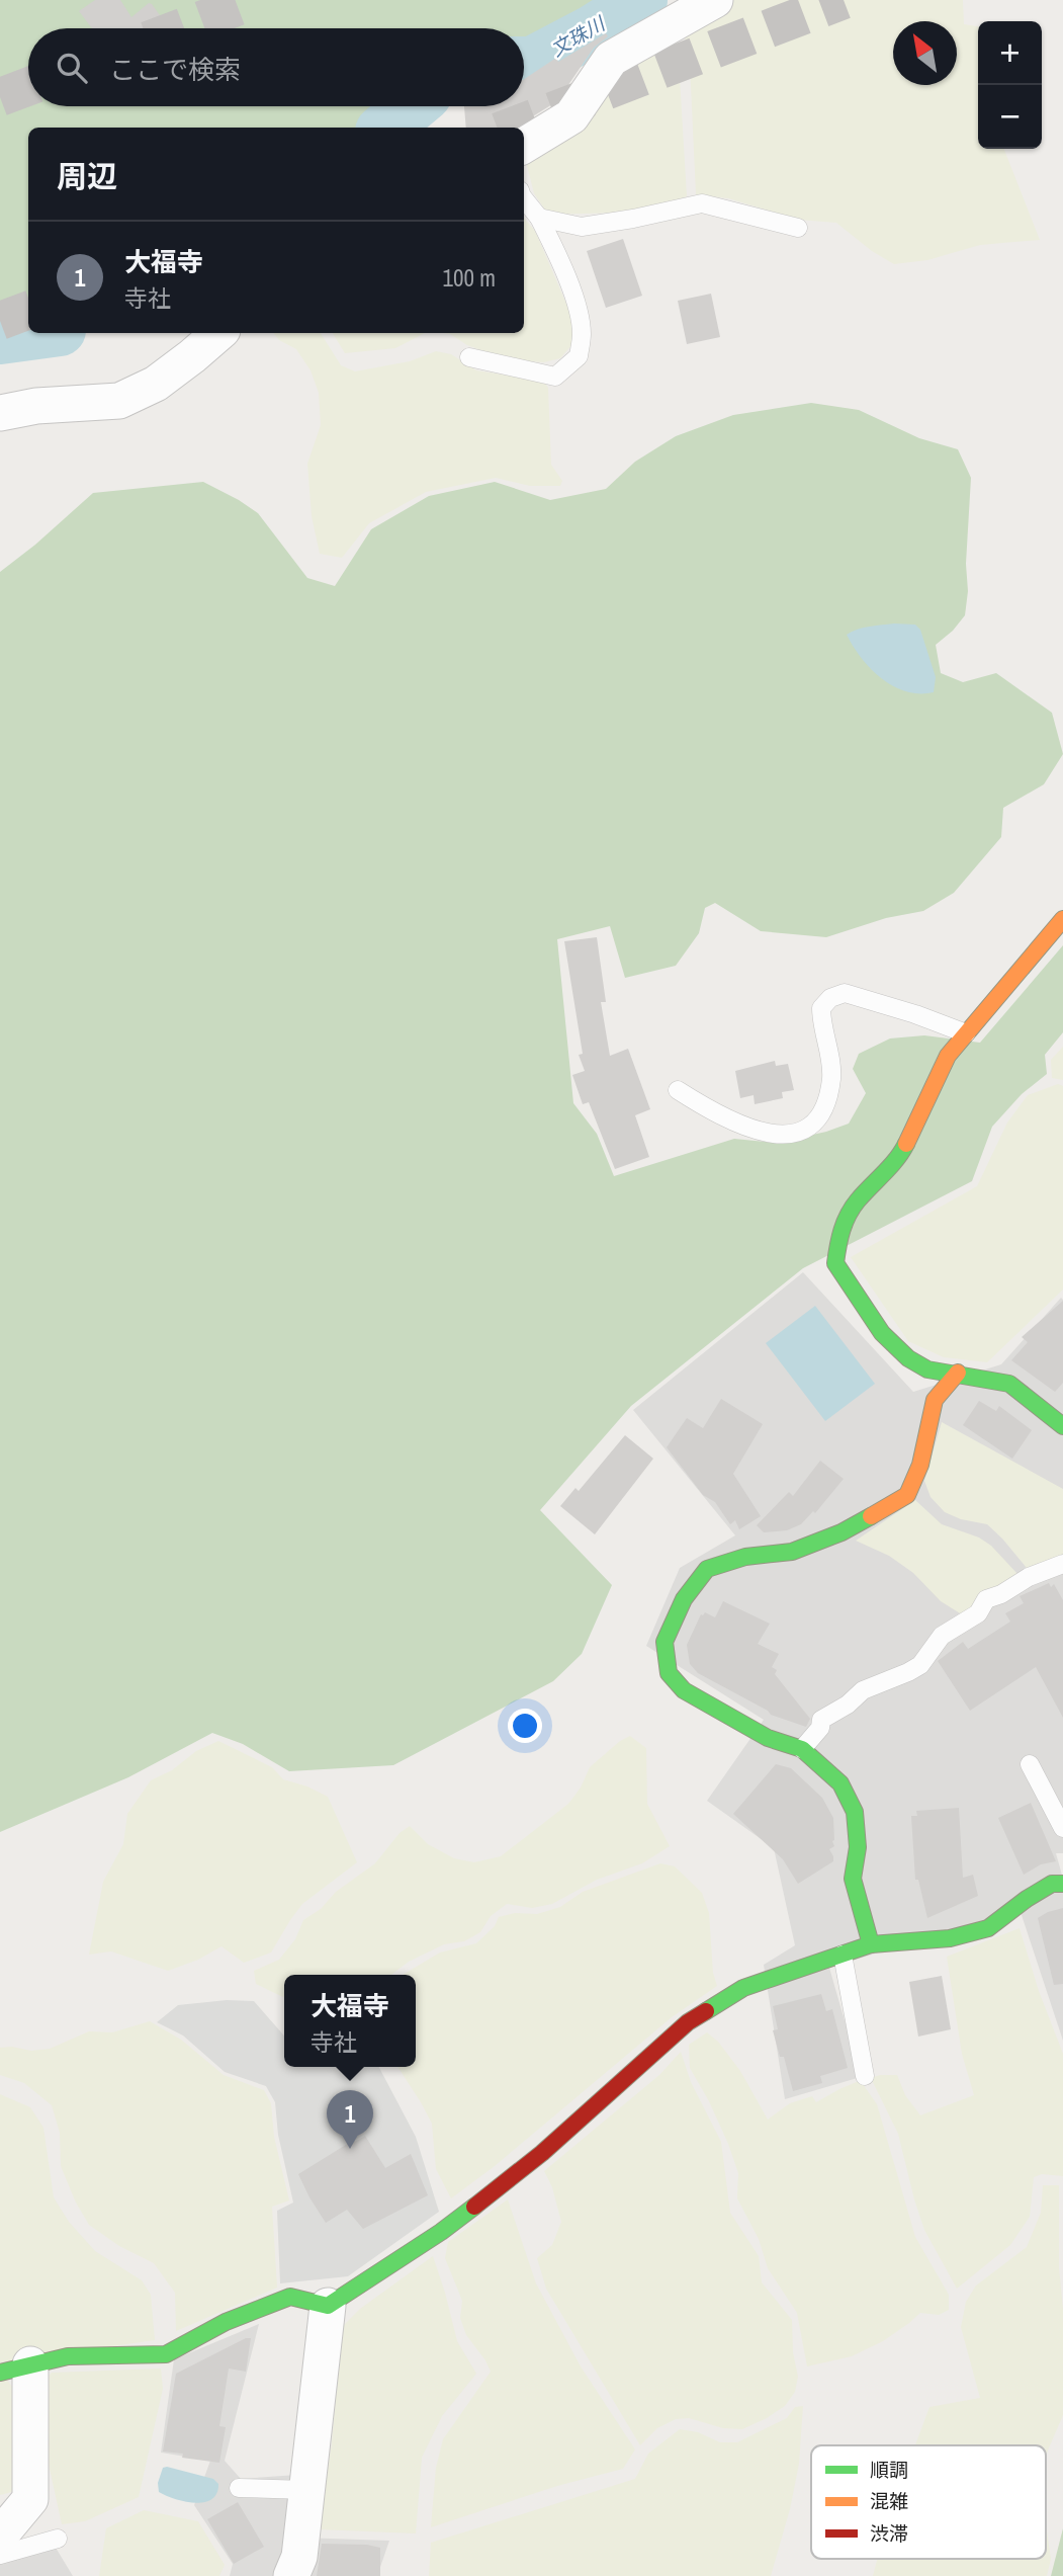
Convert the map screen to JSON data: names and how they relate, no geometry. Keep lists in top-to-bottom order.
{
  "water": ["文珠川"],
  "legend": ["順調", "混雑", "渋滞"],
  "north": "top left",
  "page": {
    "map_buttons": ["+", "−"],
    "search": "ここで検索",
    "heading": "周辺",
    "list": [
      {
        "mark": "1",
        "name": "大福寺",
        "note": "寺社",
        "value": "100 m"
      }
    ],
    "popup": ["大福寺", "寺社"],
    "pins": "1"
  }
}
